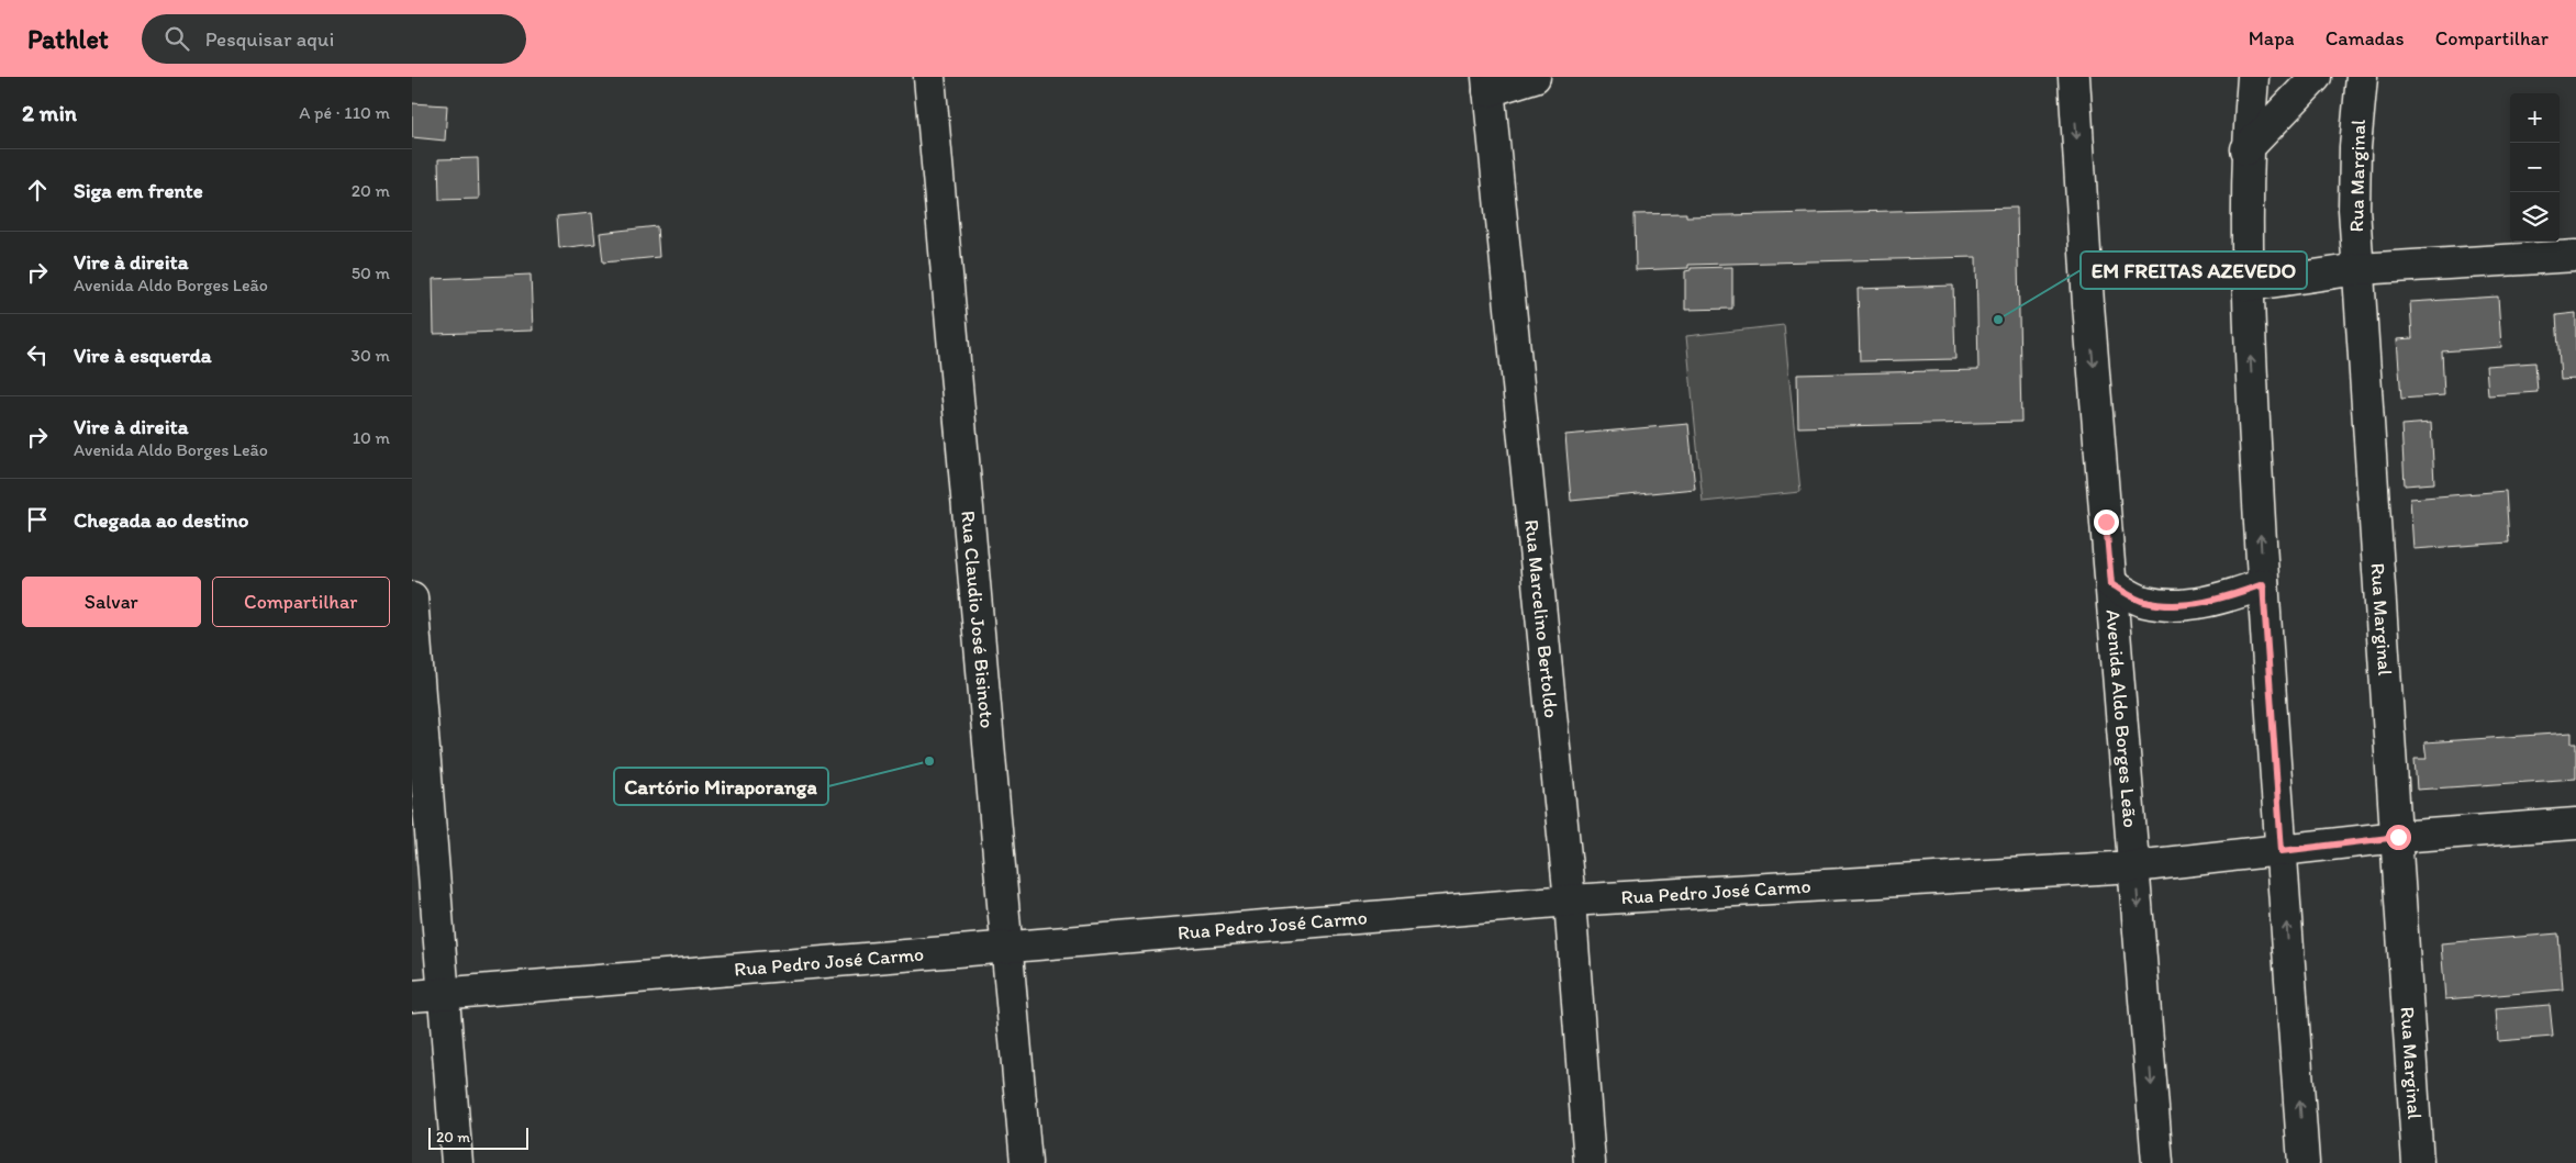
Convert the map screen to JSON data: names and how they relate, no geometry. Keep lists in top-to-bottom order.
{
  "streets": {
    "street": [
      "Rua Marginal",
      "Rua Claudio José Bisinoto",
      "Rua Marcelino Bertoldo",
      "Avenida Aldo Borges Leão",
      "Rua Pedro José Carmo"
    ]
  },
  "crossings": [
    ["Rua Marginal", "Rua Pedro José Carmo"],
    ["Rua Claudio José Bisinoto", "Rua Pedro José Carmo"],
    ["Rua Marcelino Bertoldo", "Rua Pedro José Carmo"],
    ["Avenida Aldo Borges Leão", "Rua Pedro José Carmo"]
  ],
  "places": ["EM FREITAS AZEVEDO", "Cartório Miraporanga"],
  "scale_bar": "20 m",
  "page": {
    "header": "Pathlet",
    "search": "Pesquisar aqui",
    "nav": ["Mapa", "Camadas", "Compartilhar"],
    "heading": ["2 min", "A pé · 110 m"],
    "map_buttons": ["+", "−"],
    "list": [
      ["Siga em frente", "20 m"],
      ["Vire à direita", "Avenida Aldo Borges Leão", "50 m"],
      ["Vire à esquerda", "30 m"],
      ["Vire à direita", "Avenida Aldo Borges Leão", "10 m"],
      "Chegada ao destino"
    ],
    "buttons": ["Salvar", "Compartilhar"],
    "scale": "20 m"
  }
}
